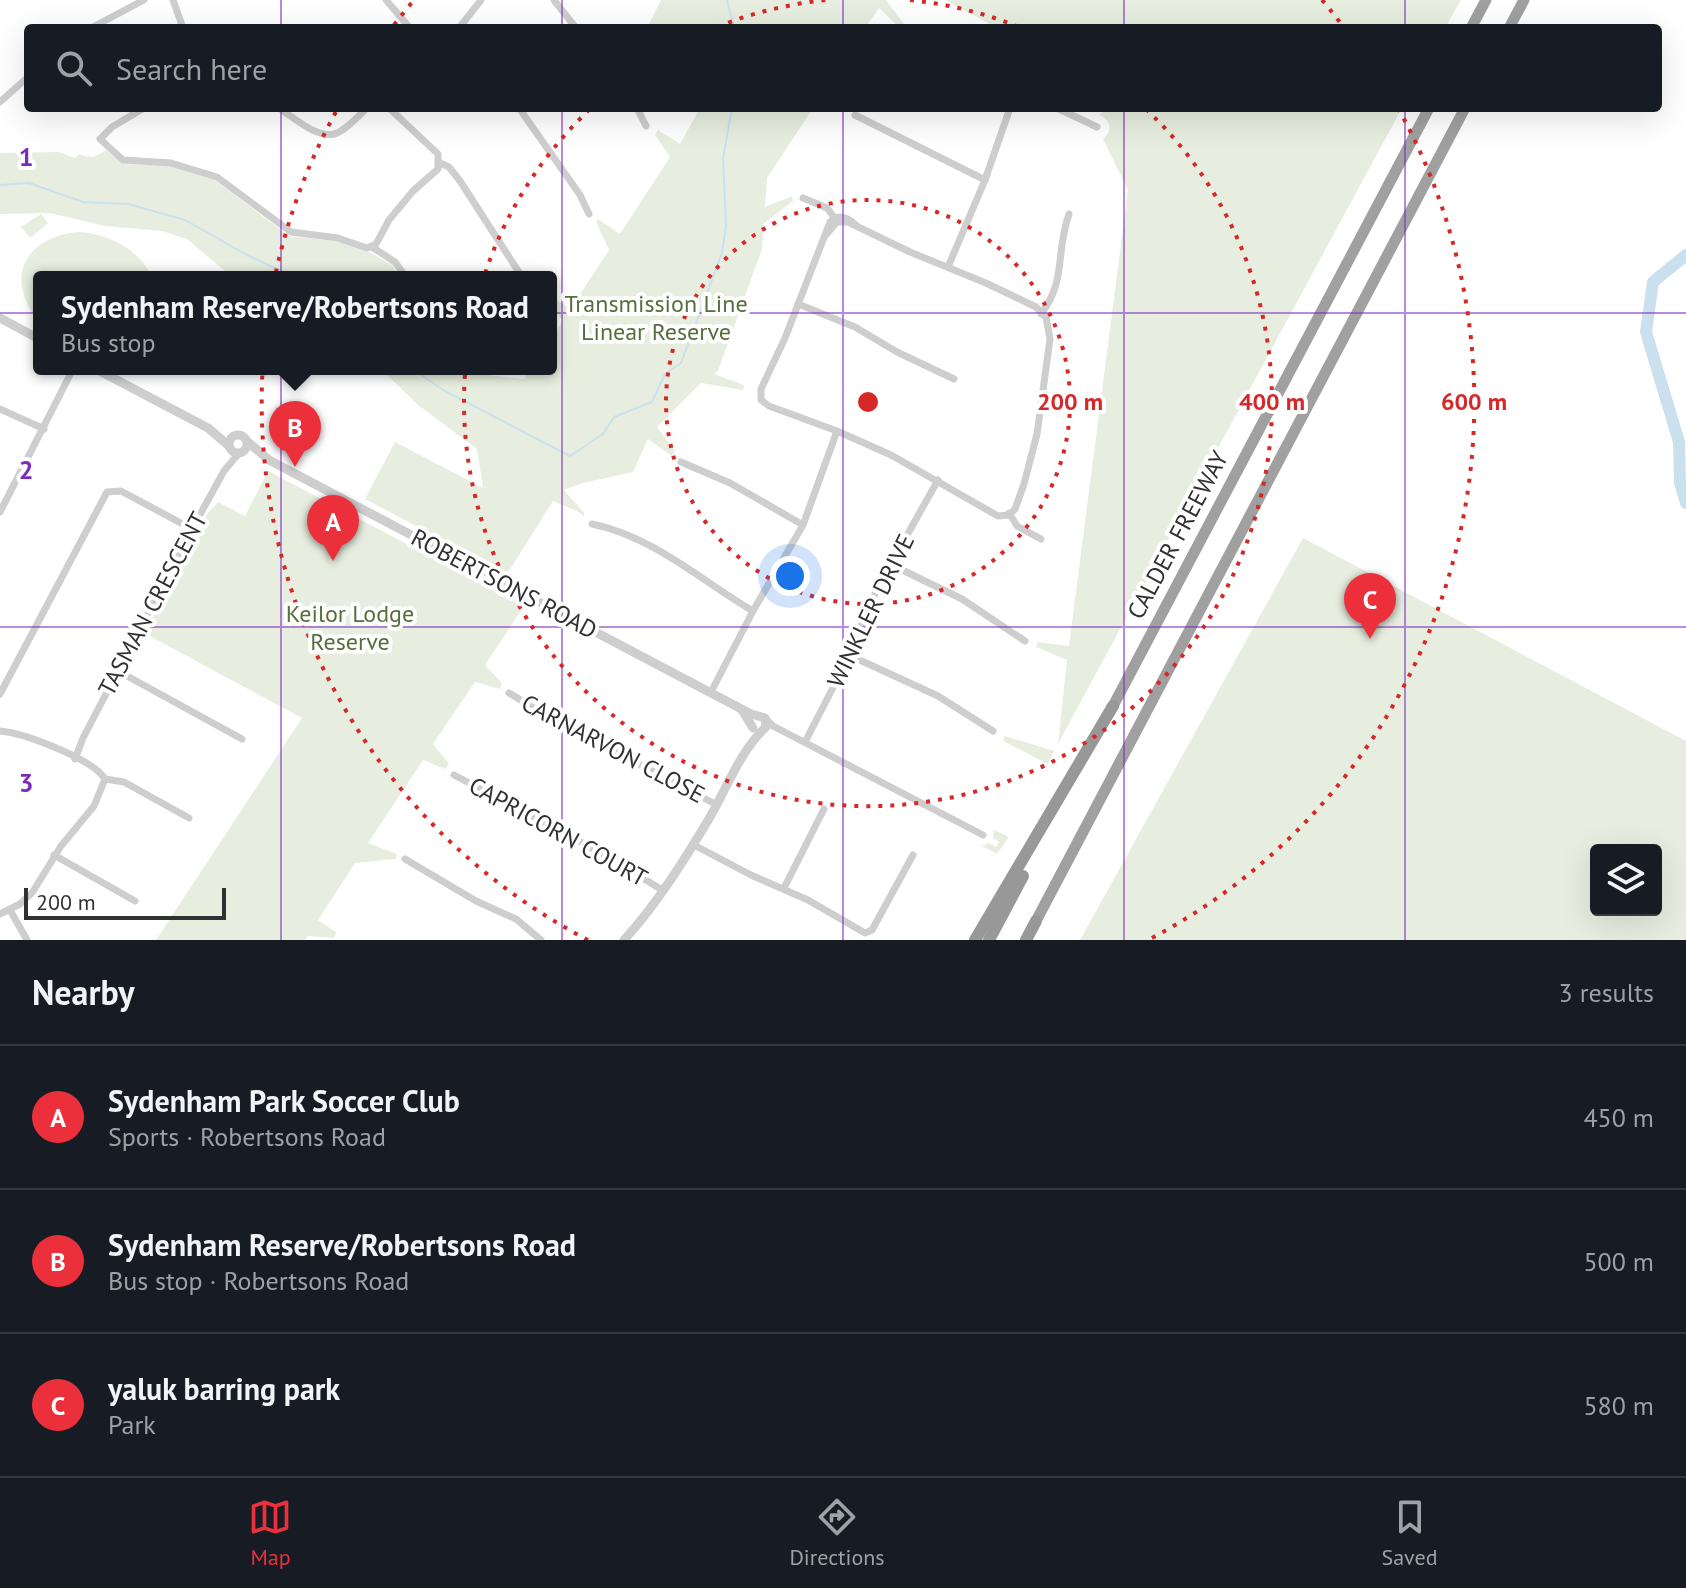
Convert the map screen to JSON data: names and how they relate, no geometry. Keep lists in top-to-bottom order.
{
  "streets": {
    "highway": ["CALDER FREEWAY"],
    "street": [
      "ROBERTSONS ROAD",
      "TASMAN CRESCENT",
      "WINKLER DRIVE",
      "CARNARVON CLOSE",
      "CAPRICORN COURT"
    ]
  },
  "crossings": [
    ["ROBERTSONS ROAD", "TASMAN CRESCENT"]
  ],
  "parks": ["Transmission Line Linear Reserve", "Keilor Lodge Reserve"],
  "scale_bar": "200 m",
  "page": {
    "search": "Search here",
    "popup": ["Sydenham Reserve/Robertsons Road", "Bus stop"],
    "pins": ["B", "A", "C"],
    "scale": "200 m",
    "heading": ["Nearby", "3 results"],
    "list": [
      {
        "mark": "A",
        "name": "Sydenham Park Soccer Club",
        "note": "Sports · Robertsons Road",
        "value": "450 m"
      },
      {
        "mark": "B",
        "name": "Sydenham Reserve/Robertsons Road",
        "note": "Bus stop · Robertsons Road",
        "value": "500 m"
      },
      {
        "mark": "C",
        "name": "yaluk barring park",
        "note": "Park",
        "value": "580 m"
      }
    ],
    "nav": ["Map", "Directions", "Saved"]
  },
  "grid": {
    "rows": ["1", "2", "3"]
  },
  "rings": ["200 m", "400 m", "600 m"]
}
